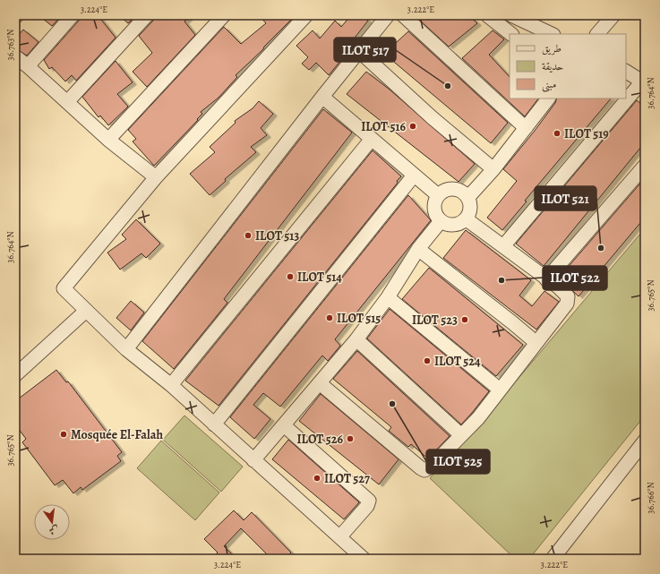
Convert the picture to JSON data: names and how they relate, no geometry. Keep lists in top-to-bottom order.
{
  "places": [
    "ILOT 517",
    "ILOT 516",
    "ILOT 519",
    "ILOT 513",
    "ILOT 521",
    "ILOT 514",
    "ILOT 522",
    "ILOT 515",
    "ILOT 523",
    "ILOT 524",
    "ILOT 525",
    "Mosquée El-Falah",
    "ILOT 526",
    "ILOT 527"
  ],
  "legend": ["طريق", "حديقة", "مبنى"],
  "north": "bottom",
  "coordinates": [
    "3.224°E",
    "3.222°E",
    "36.763°N",
    "36.764°N",
    "36.765°N",
    "36.766°N"
  ]
}
